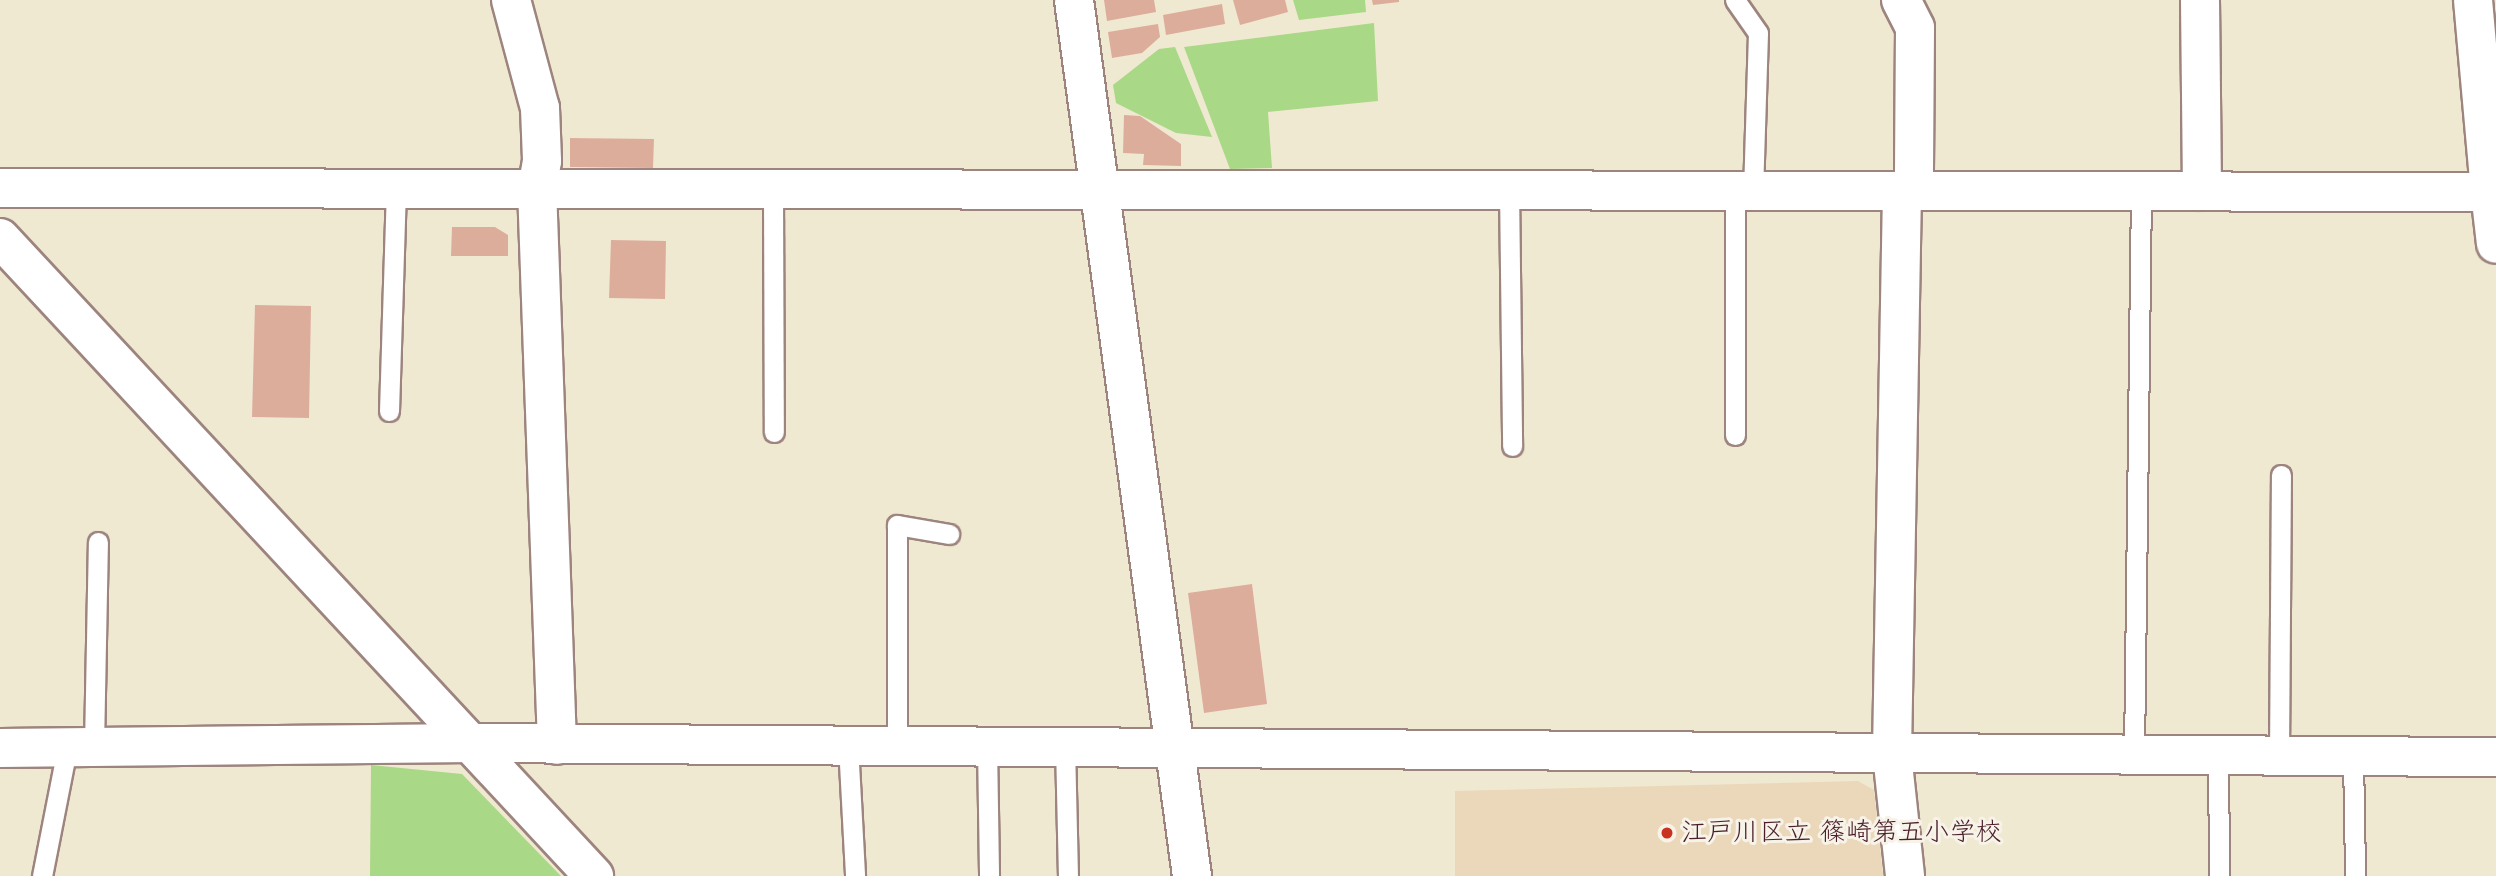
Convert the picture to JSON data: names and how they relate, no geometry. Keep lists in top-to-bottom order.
{
  "places": ["江戸川区立 篠崎第五小学校"]
}
